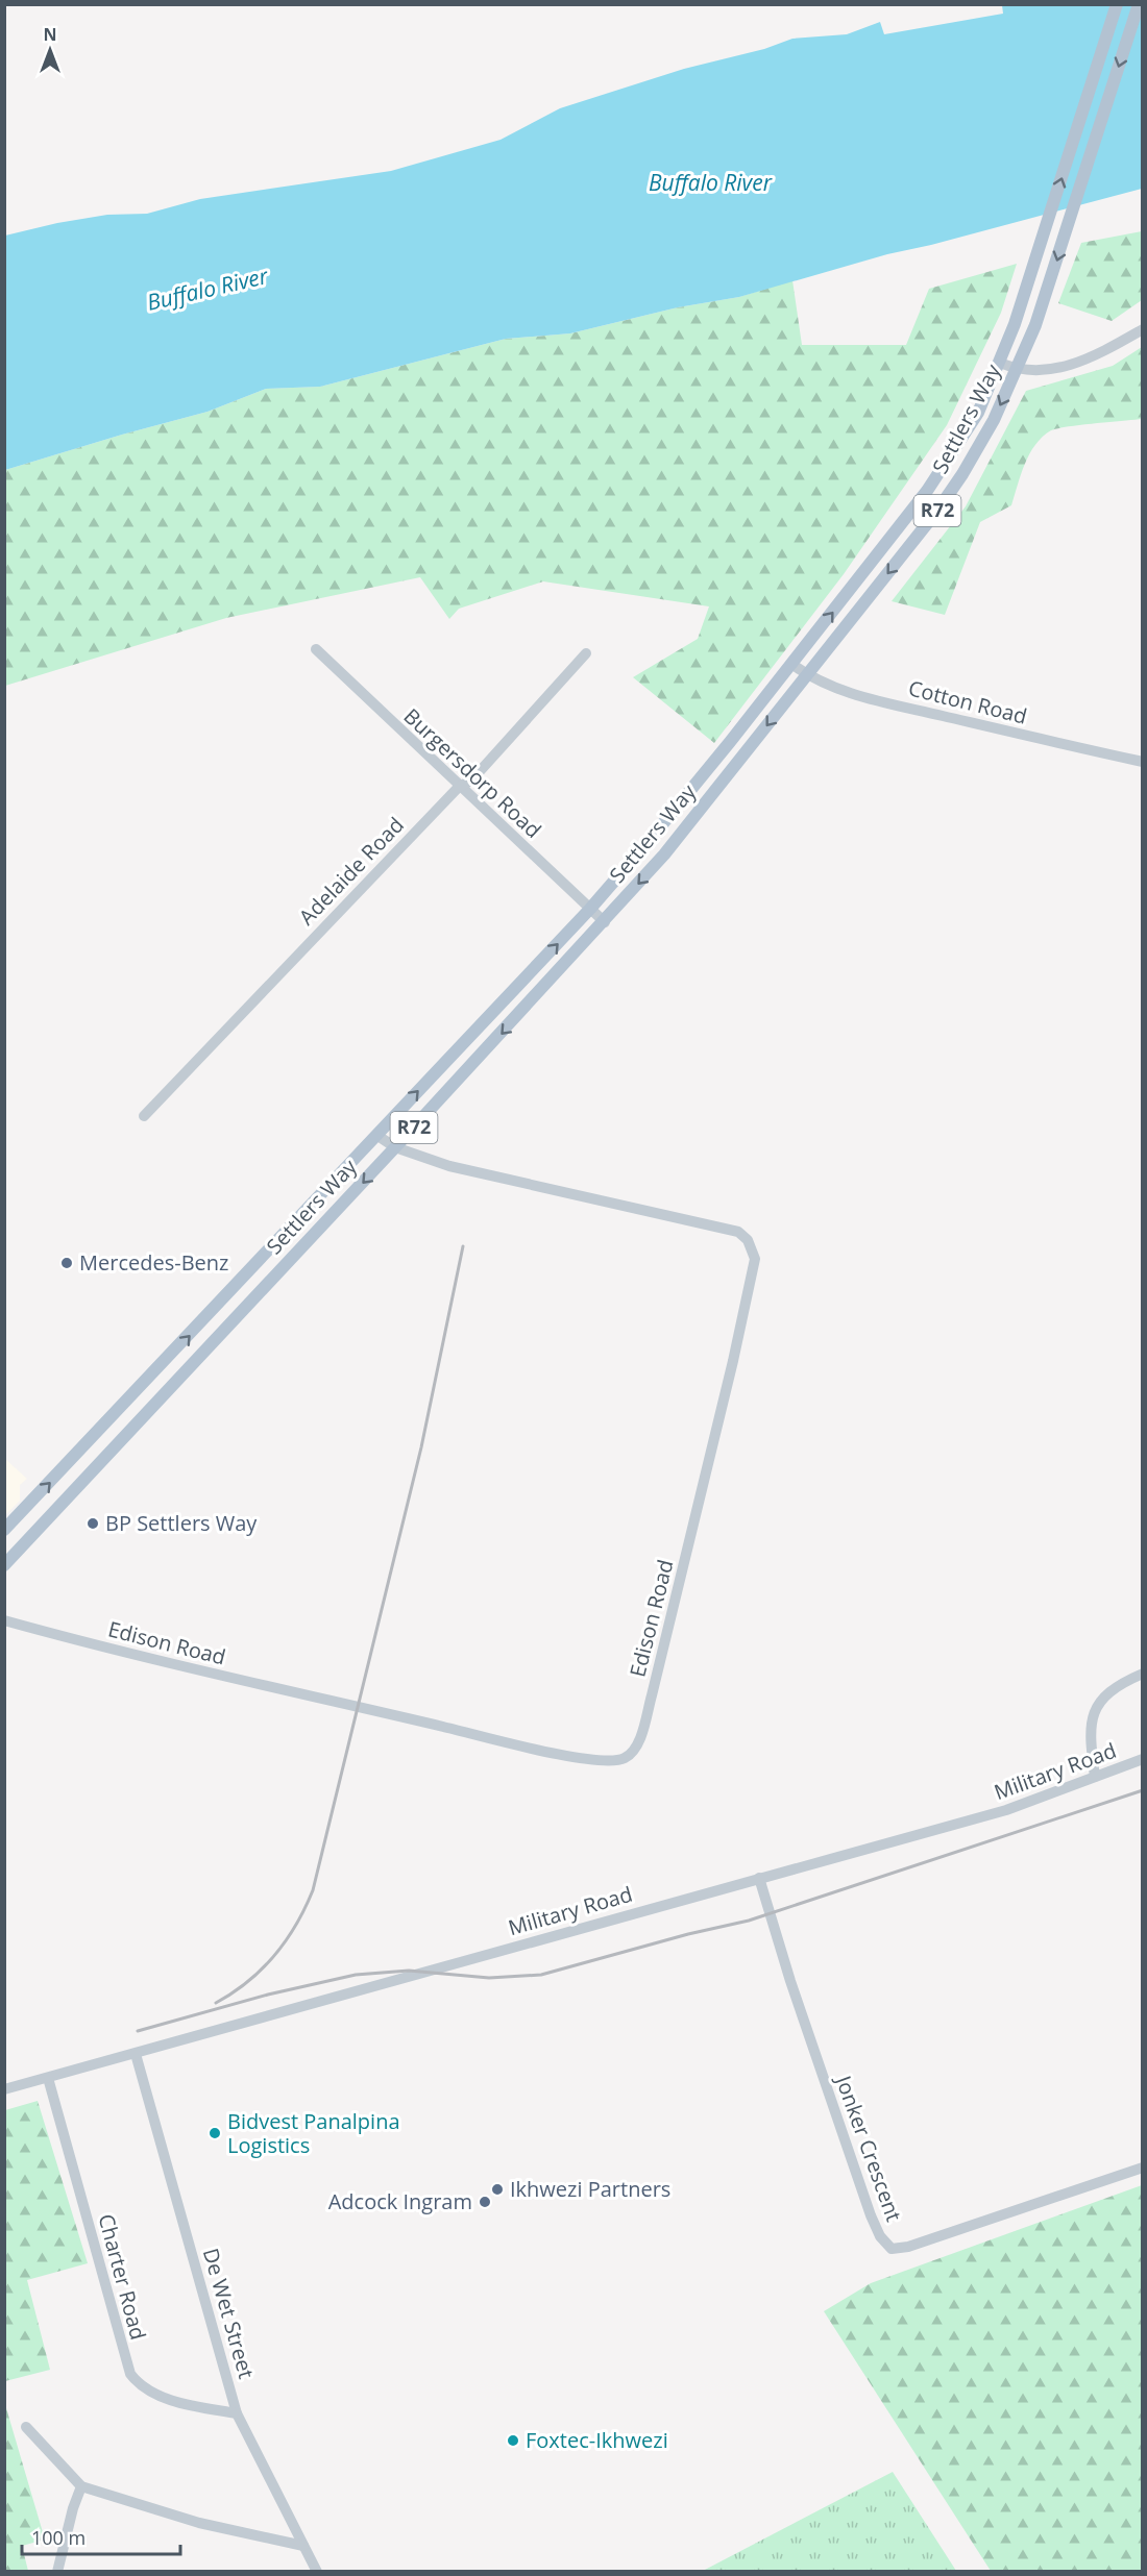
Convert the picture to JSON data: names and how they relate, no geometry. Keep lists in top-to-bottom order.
{
  "streets": {
    "main road": ["Settlers Way", "R72"],
    "street": [
      "Cotton Road",
      "Burgersdorp Road",
      "Adelaide Road",
      "Edison Road",
      "Military Road",
      "Jonker Crescent",
      "Charter Road",
      "De Wet Street"
    ]
  },
  "crossings": [
    ["Settlers Way", "Cotton Road"],
    ["Settlers Way", "Burgersdorp Road"],
    ["Settlers Way", "Edison Road"],
    ["Burgersdorp Road", "Adelaide Road"],
    ["Military Road", "Jonker Crescent"],
    ["Military Road", "Charter Road"],
    ["Military Road", "De Wet Street"],
    ["Charter Road", "De Wet Street"]
  ],
  "water": ["Buffalo River"],
  "places": [
    "Mercedes-Benz",
    "BP Settlers Way",
    "Bidvest Panalpina Logistics",
    "Ikhwezi Partners",
    "Adcock Ingram",
    "Foxtec-Ikhwezi"
  ],
  "scale_bar": "100 m",
  "north": "top"
}
